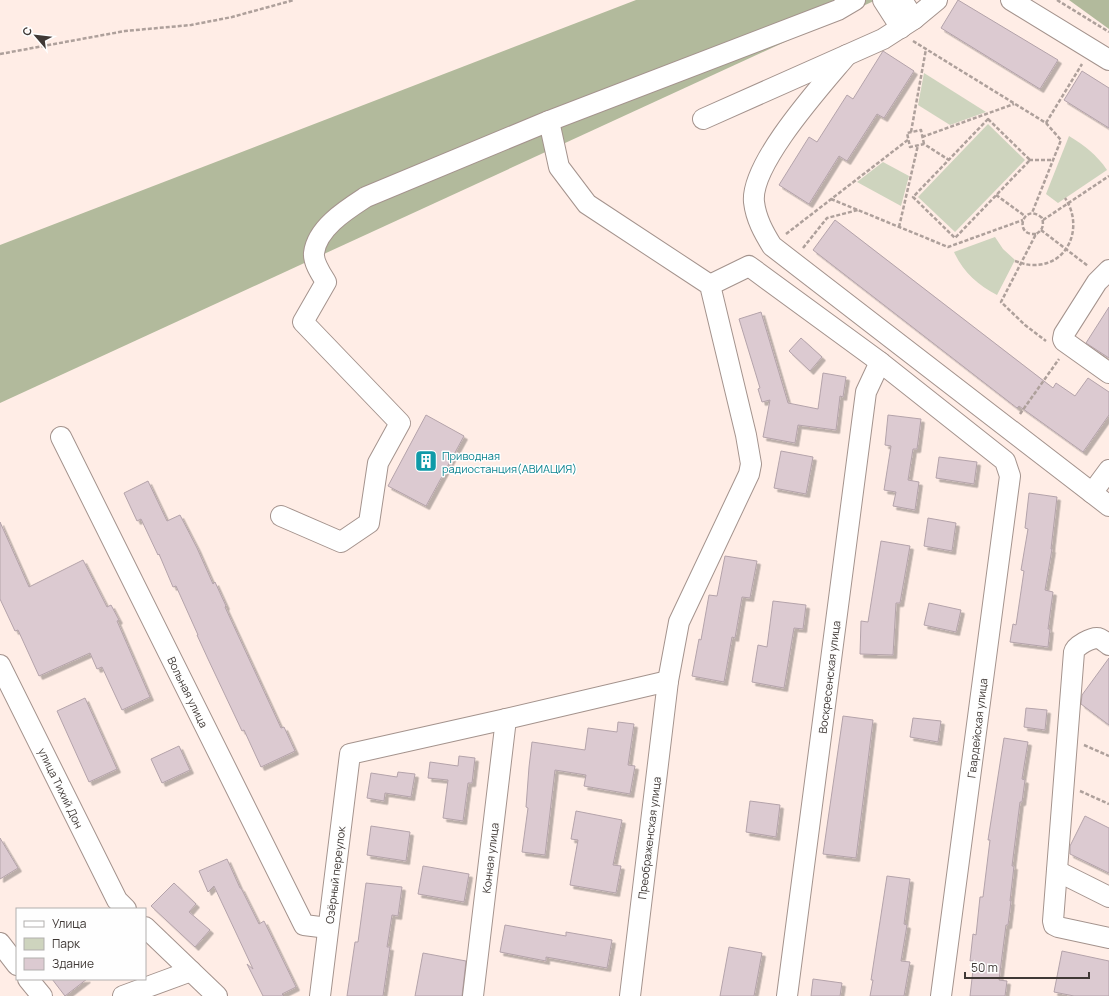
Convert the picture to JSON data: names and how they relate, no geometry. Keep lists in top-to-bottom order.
{
  "streets": {
    "street": [
      "Воскресенская улица",
      "Вольная улица",
      "Гвардейская улица",
      "улица Тихий Дон",
      "Преображенская улица",
      "Конная улица",
      "Озёрный переулок"
    ]
  },
  "crossings": [
    ["Воскресенская улица", "Гвардейская улица"],
    ["Вольная улица", "Озёрный переулок"],
    ["Конная улица", "Озёрный переулок"]
  ],
  "places": {
    "building": ["Приводная радиостанция(АВИАЦИЯ)"]
  },
  "legend": ["Улица", "Парк", "Здание"],
  "scale_bar": "50 m",
  "north": "top left"
}
